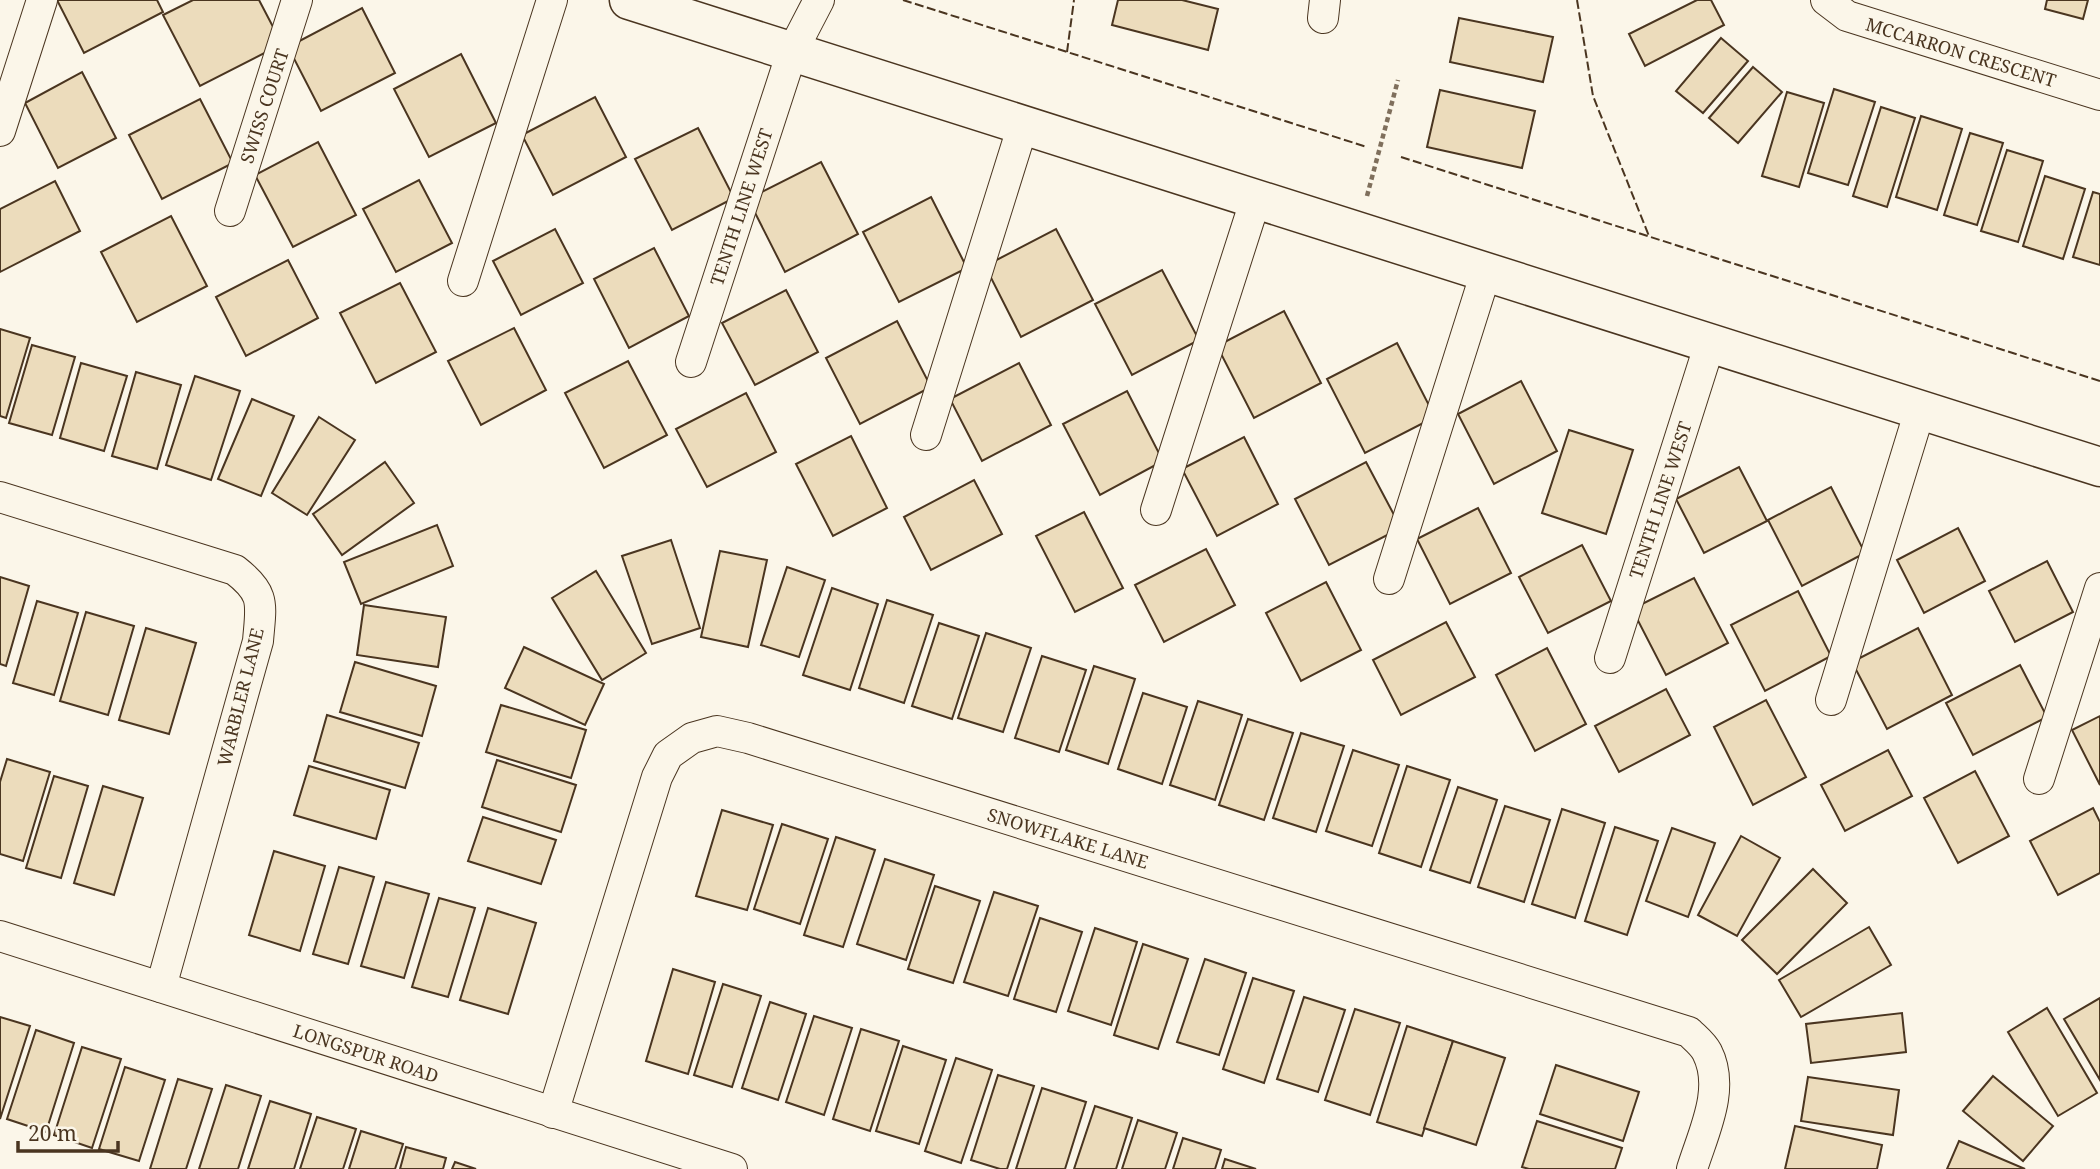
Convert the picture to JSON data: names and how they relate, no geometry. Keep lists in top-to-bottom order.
{
  "streets": {
    "street": [
      "MCCARRON CRESCENT",
      "SWISS COURT",
      "TENTH LINE WEST",
      "WARBLER LANE",
      "SNOWFLAKE LANE",
      "LONGSPUR ROAD"
    ]
  },
  "crossings": [
    ["WARBLER LANE", "LONGSPUR ROAD"],
    ["SNOWFLAKE LANE", "LONGSPUR ROAD"]
  ],
  "scale_bar": "20 m"
}
